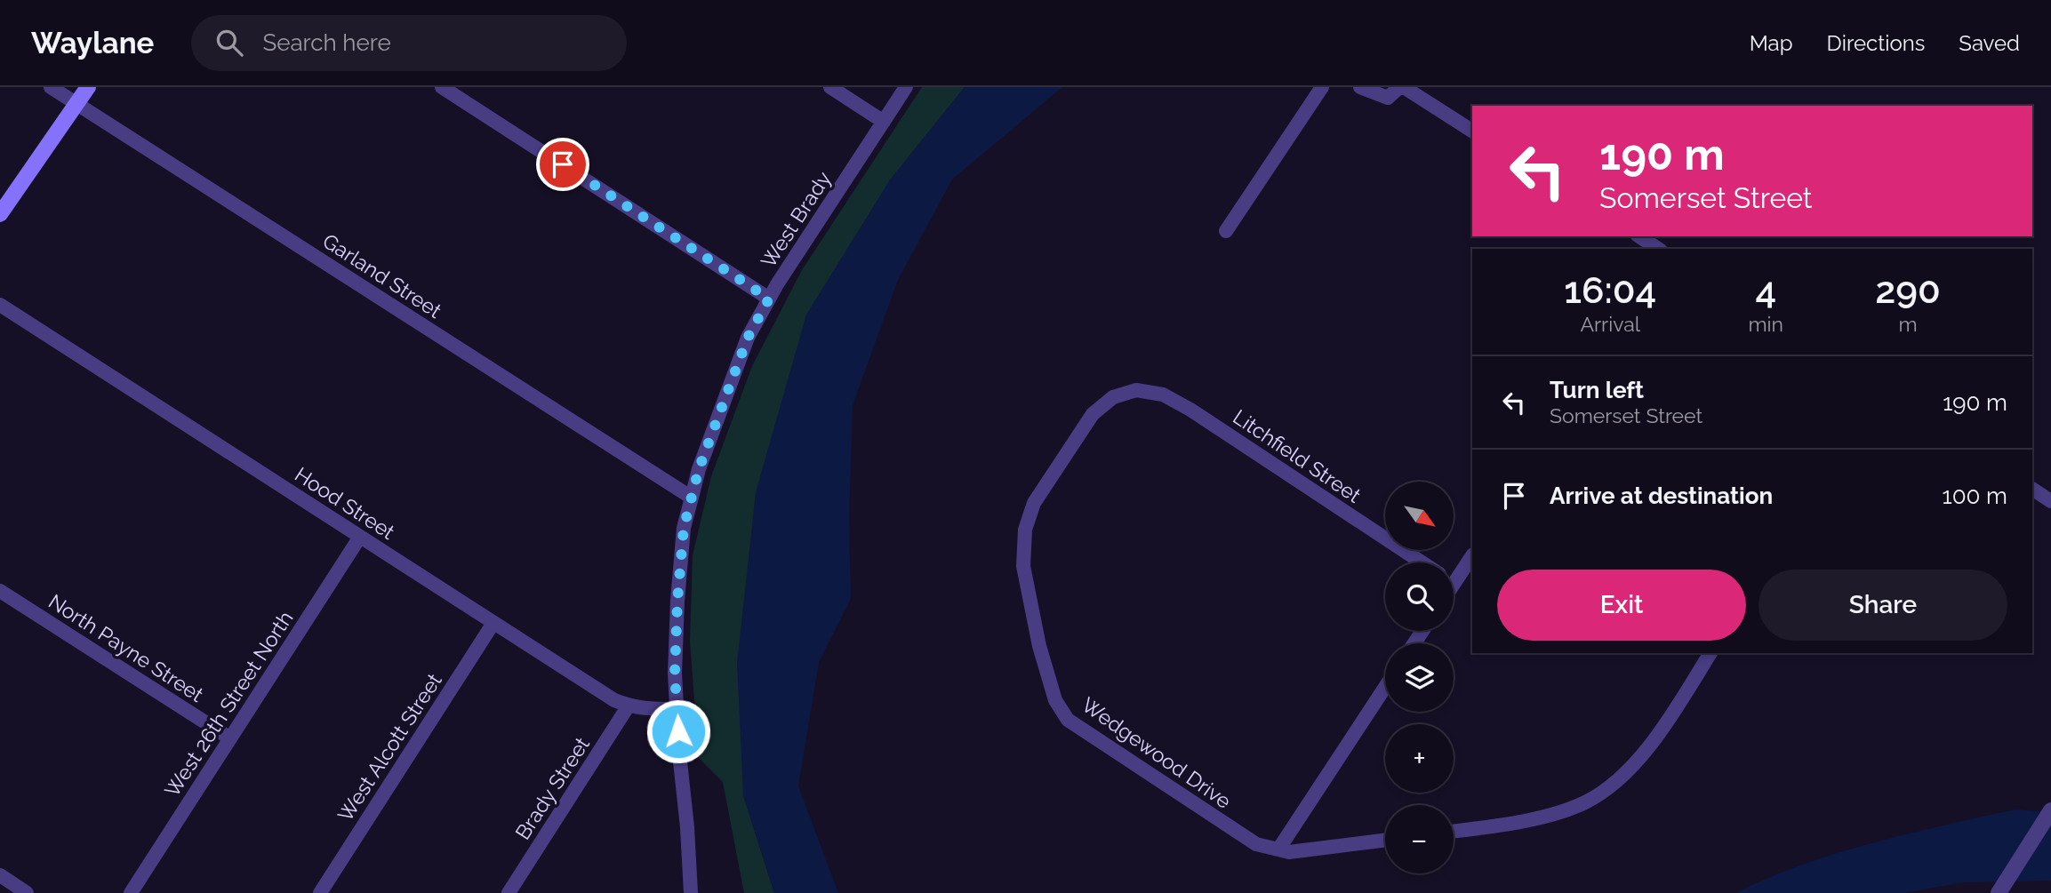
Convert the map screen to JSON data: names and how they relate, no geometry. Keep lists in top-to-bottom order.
{
  "streets": {
    "street": [
      "West Brady",
      "Garland Street",
      "Litchfield Street",
      "Hood Street",
      "North Payne Street",
      "West 26th Street North",
      "West Alcott Street",
      "Wedgewood Drive",
      "Brady Street"
    ]
  },
  "crossings": [
    ["West Brady", "Garland Street"],
    ["West Brady", "Hood Street"],
    ["Litchfield Street", "Wedgewood Drive"],
    ["Hood Street", "West 26th Street North"],
    ["Hood Street", "West Alcott Street"],
    ["Hood Street", "Brady Street"],
    ["North Payne Street", "West 26th Street North"]
  ],
  "north": "bottom right",
  "page": {
    "header": "Waylane",
    "search": "Search here",
    "nav": ["Map", "Directions", "Saved"],
    "turn": ["190 m", "Somerset Street"],
    "eta": [
      "16:04",
      "Arrival",
      "4",
      "min",
      "290",
      "m"
    ],
    "list": [
      {
        "name": "Turn left",
        "note": "Somerset Street",
        "value": "190 m"
      },
      {
        "name": "Arrive at destination",
        "value": "100 m"
      }
    ],
    "map_buttons": ["+", "−"],
    "buttons": ["Exit", "Share"]
  }
}
